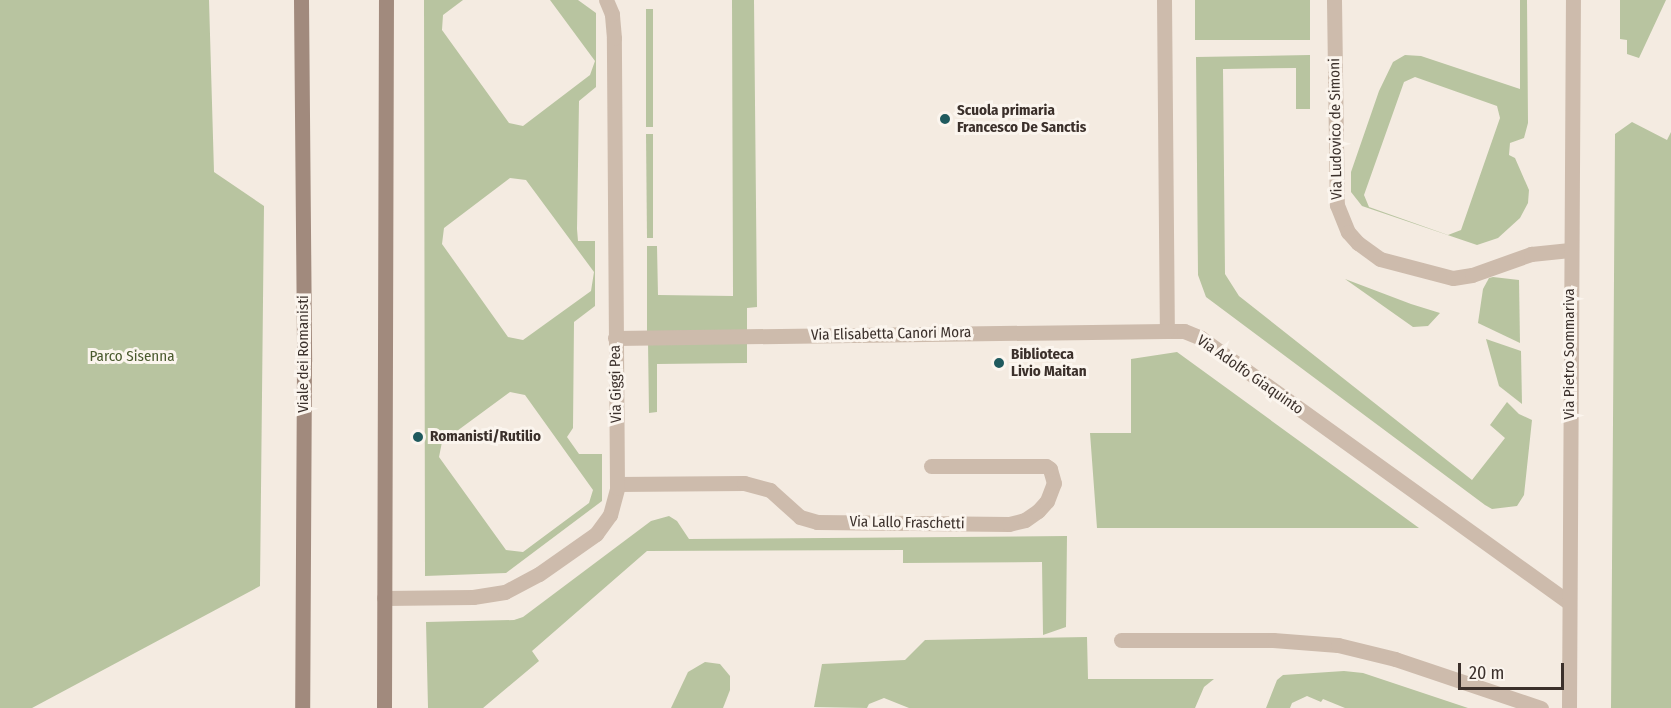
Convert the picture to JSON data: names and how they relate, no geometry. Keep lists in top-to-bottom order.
{
  "streets": {
    "street": [
      "Via Ludovico de Simoni",
      "Via Elisabetta Canori Mora",
      "Viale dei Romanisti",
      "Via Pietro Sommariva",
      "Via Adolfo Giaquinto",
      "Via Giggi Pea",
      "Via Lallo Fraschetti"
    ]
  },
  "crossings": [
    ["Via Ludovico de Simoni", "Via Pietro Sommariva"],
    ["Via Elisabetta Canori Mora", "Via Adolfo Giaquinto"],
    ["Via Elisabetta Canori Mora", "Via Giggi Pea"],
    ["Via Pietro Sommariva", "Via Adolfo Giaquinto"],
    ["Via Giggi Pea", "Via Lallo Fraschetti"]
  ],
  "parks": ["Parco Sisenna"],
  "places": ["Scuola primaria Francesco De Sanctis", "Biblioteca Livio Maitan", "Romanisti/Rutilio"],
  "scale_bar": "20 m"
}
